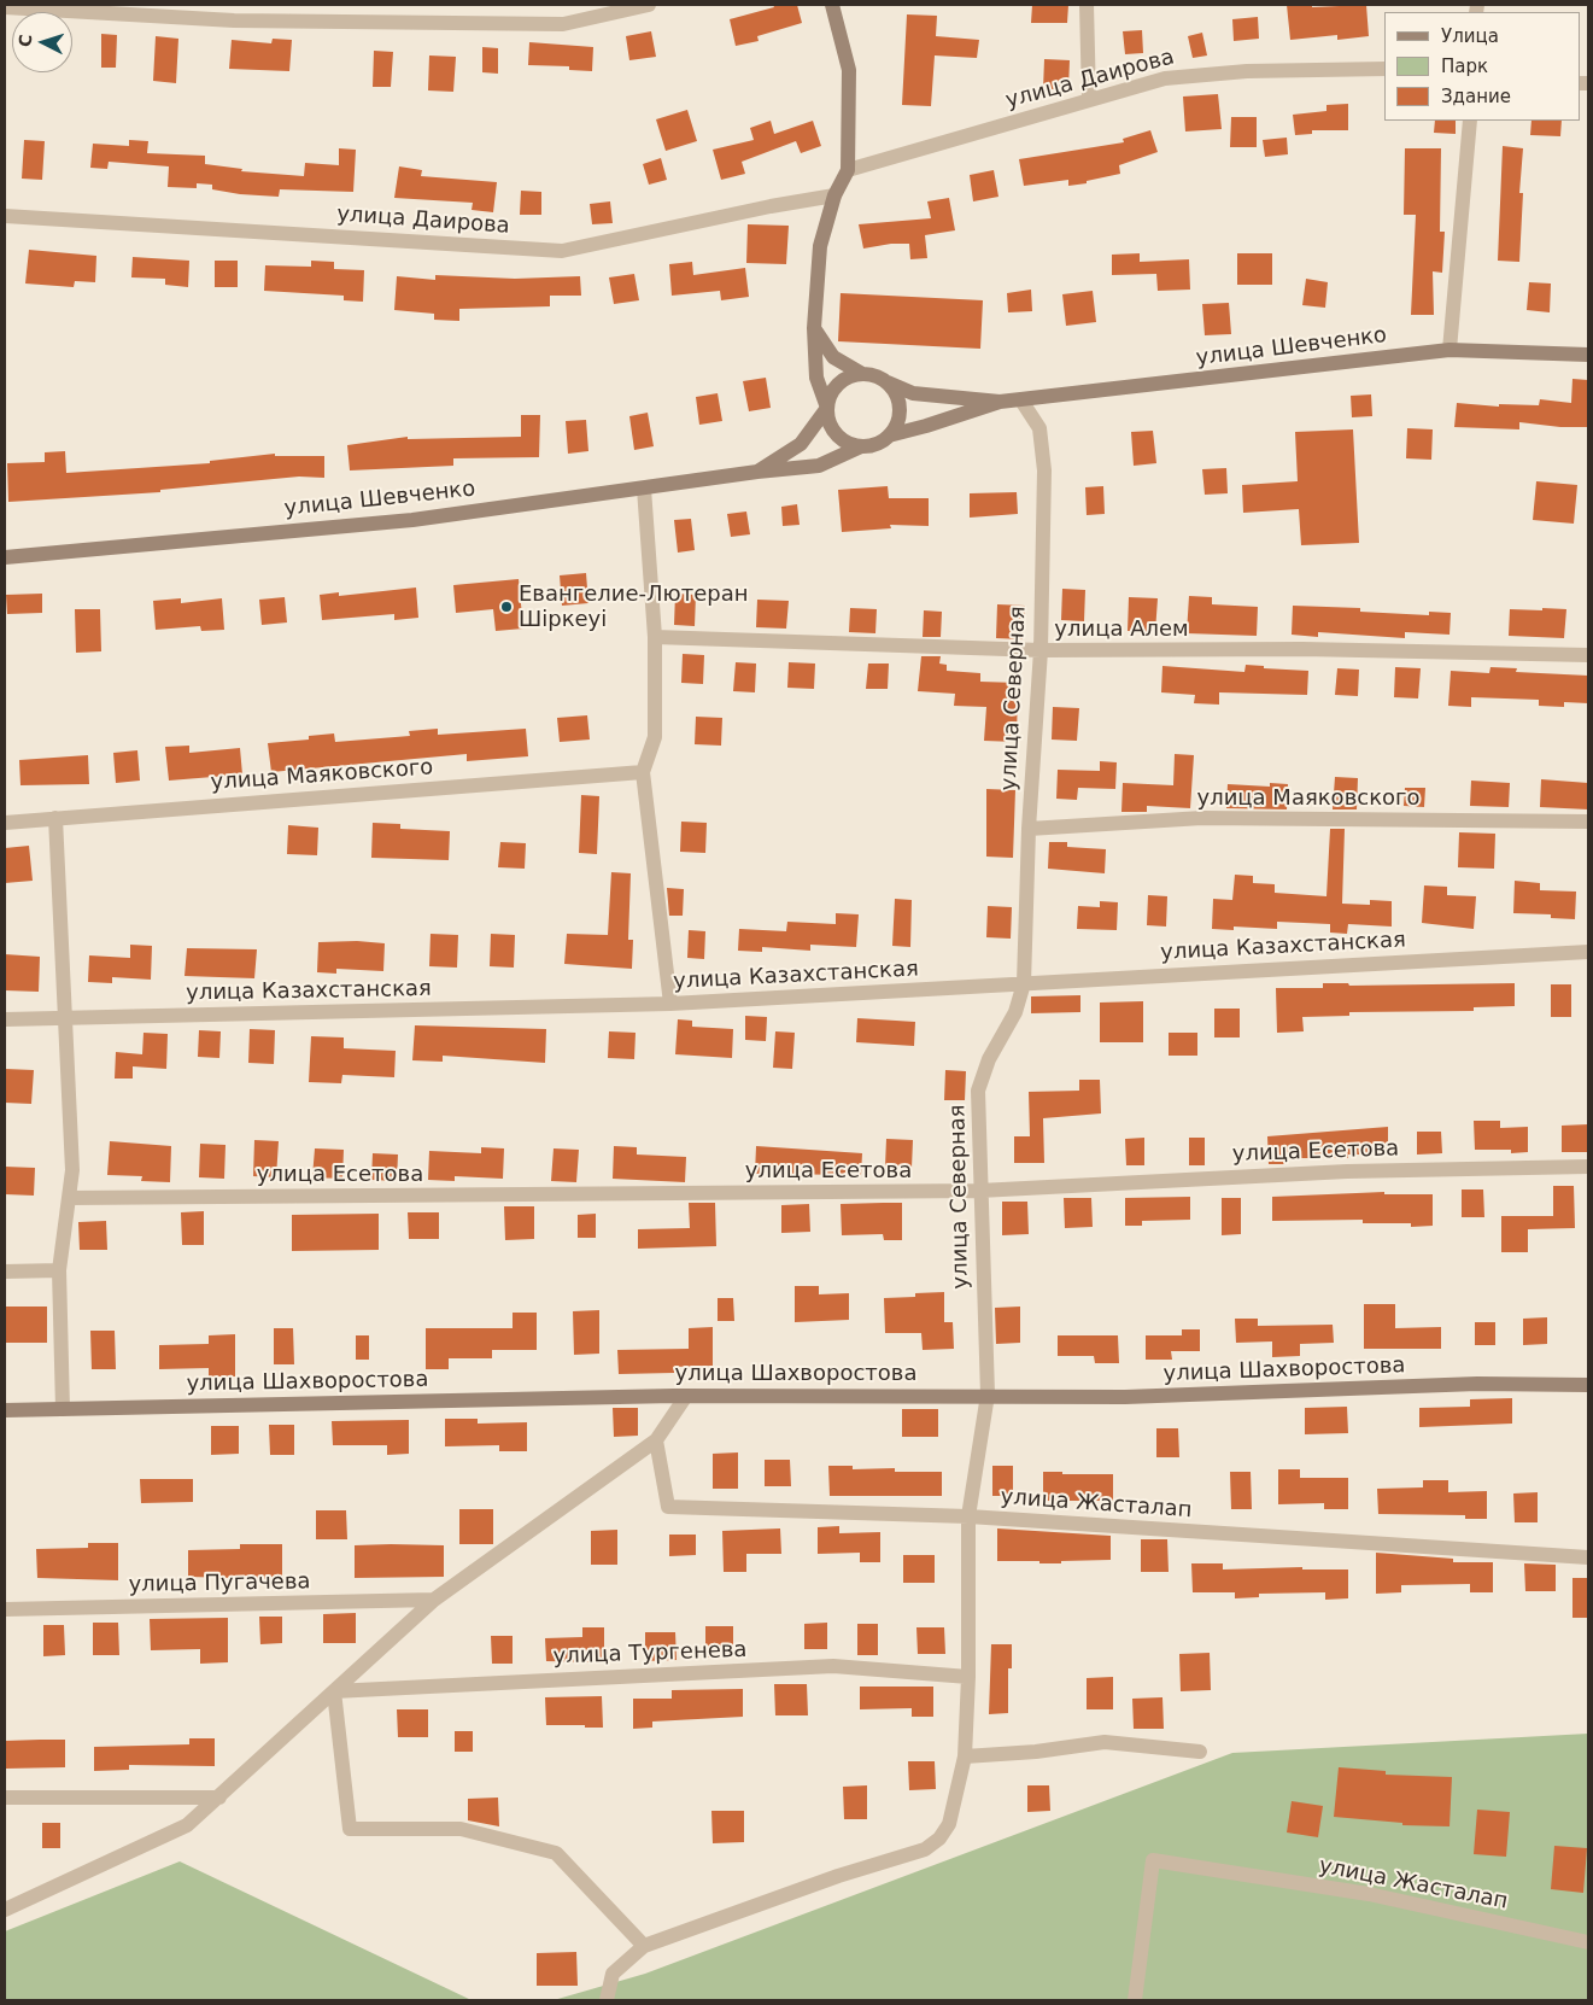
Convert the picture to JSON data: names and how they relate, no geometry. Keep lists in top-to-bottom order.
{
  "streets": {
    "street": [
      "улица Даирова",
      "улица Шевченко",
      "улица Алем",
      "улица Северная",
      "улица Маяковского",
      "улица Казахстанская",
      "улица Есетова",
      "улица Шахворостова",
      "улица Жасталап",
      "улица Пугачева",
      "улица Тургенева"
    ]
  },
  "crossings": [
    ["улица Шевченко", "улица Северная"],
    ["улица Алем", "улица Северная"],
    ["улица Северная", "улица Маяковского"],
    ["улица Северная", "улица Казахстанская"],
    ["улица Северная", "улица Есетова"],
    ["улица Северная", "улица Шахворостова"],
    ["улица Северная", "улица Жасталап"],
    ["улица Северная", "улица Тургенева"]
  ],
  "places": ["Евангелие-Лютеран Шіркеуі"],
  "legend": ["Улица", "Парк", "Здание"],
  "north": "left"
}
